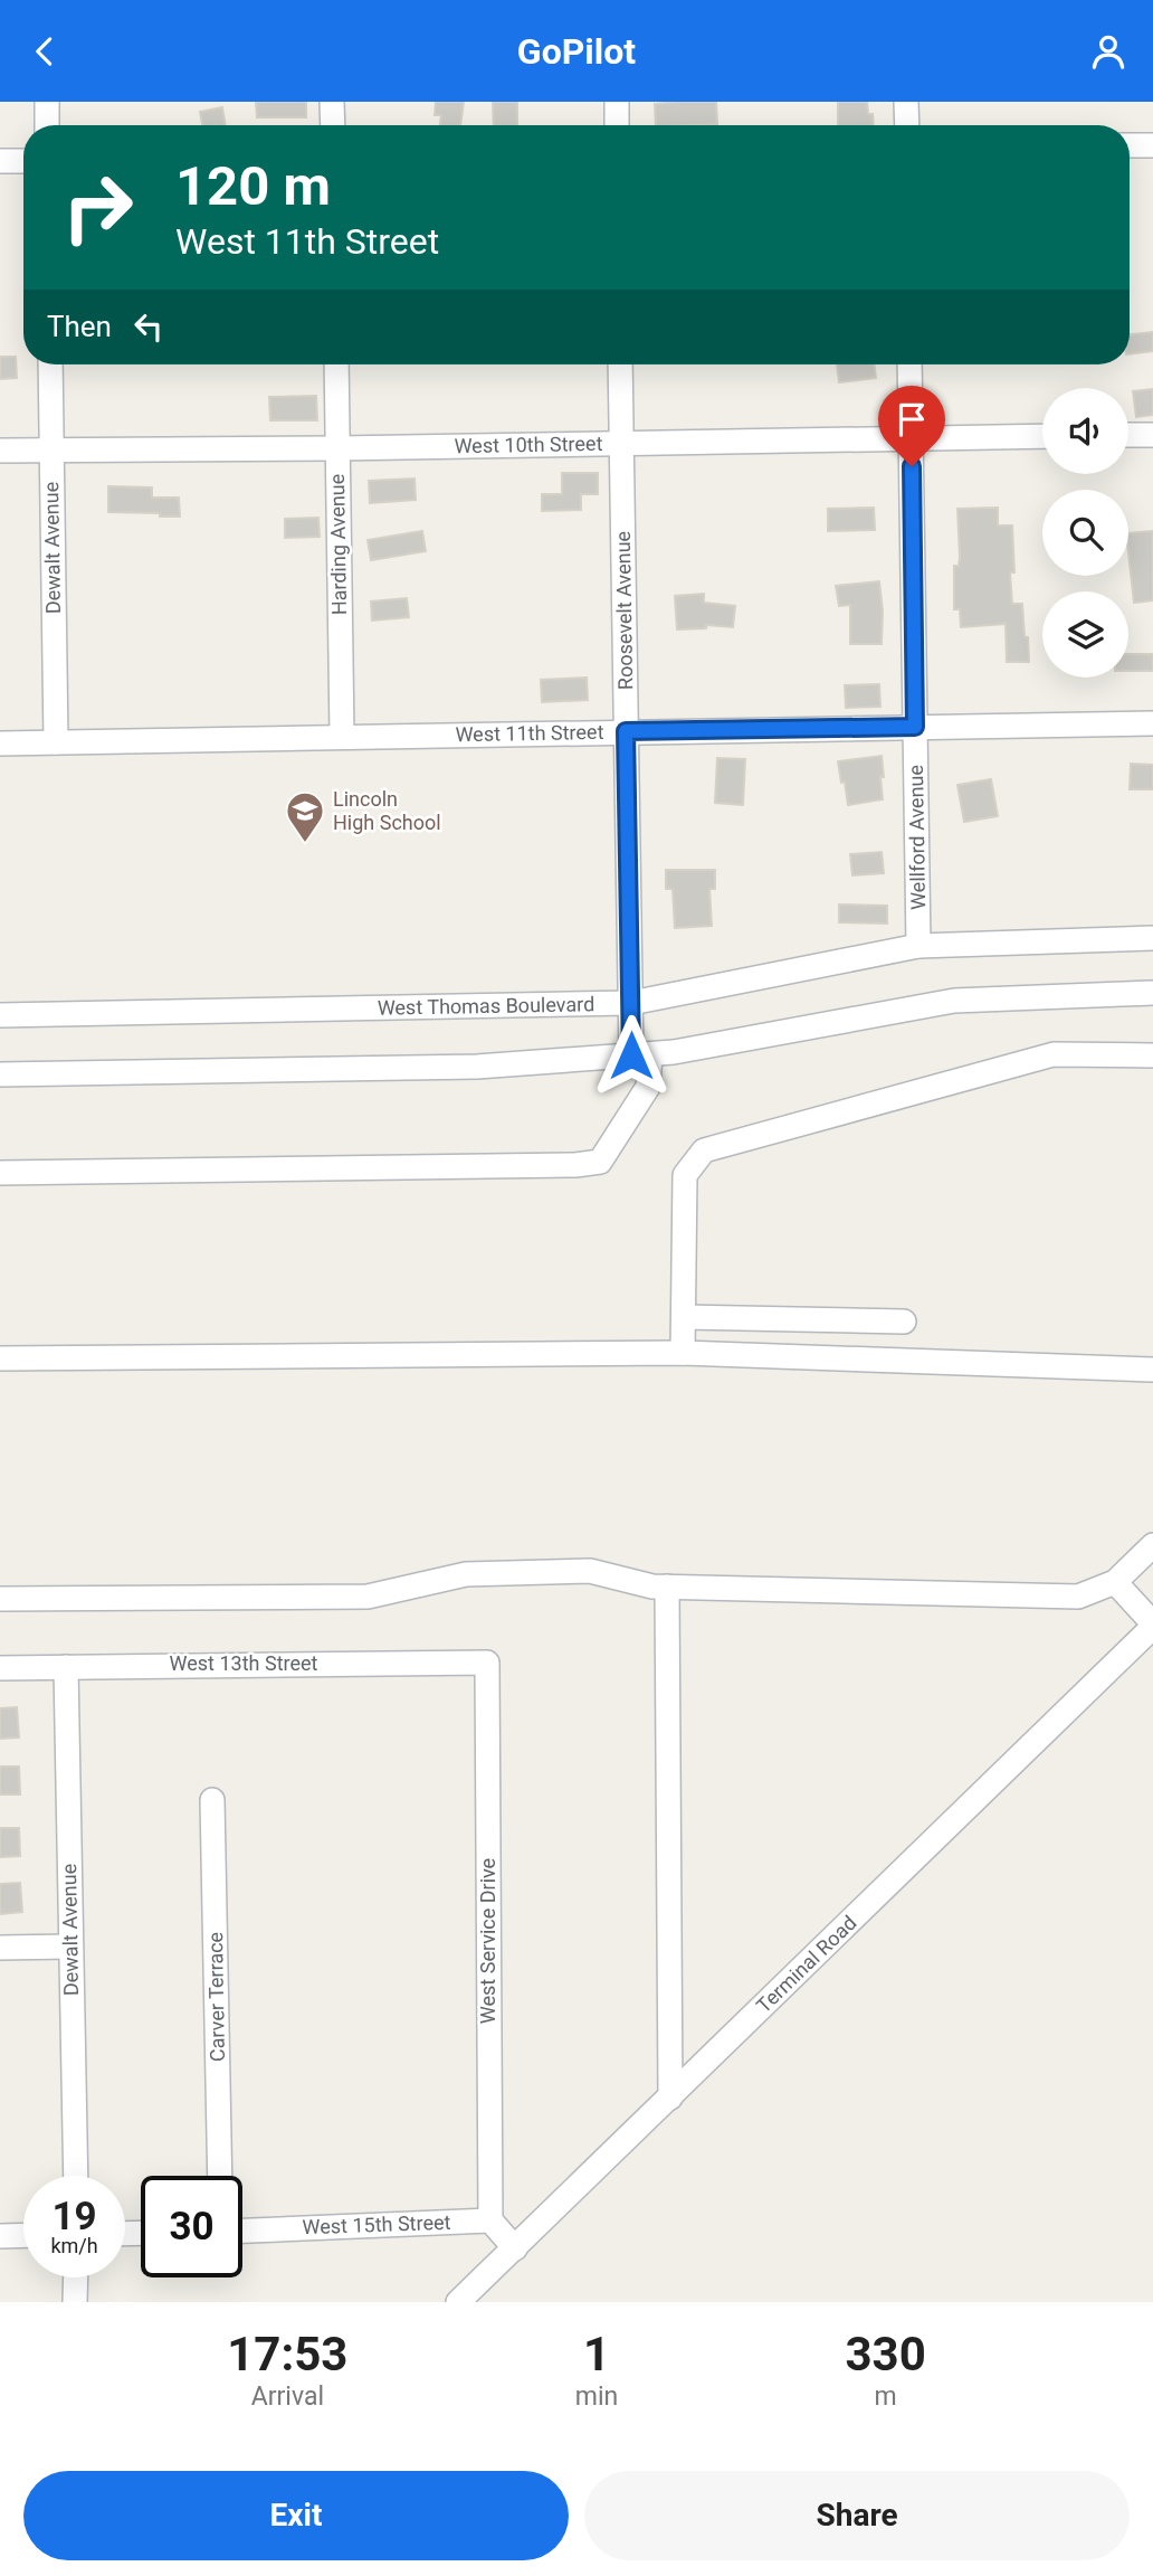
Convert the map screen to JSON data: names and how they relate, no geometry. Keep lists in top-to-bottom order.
{
  "streets": {
    "street": [
      "West 10th Street",
      "Harding Avenue",
      "Dewalt Avenue",
      "Roosevelt Avenue",
      "West 11th Street",
      "Wellford Avenue",
      "West Thomas Boulevard",
      "West 13th Street",
      "West Service Drive",
      "Terminal Road",
      "Carver Terrace",
      "West 15th Street"
    ]
  },
  "crossings": [
    ["West 10th Street", "Harding Avenue"],
    ["West 10th Street", "Dewalt Avenue"],
    ["West 10th Street", "Roosevelt Avenue"],
    ["West 10th Street", "Wellford Avenue"],
    ["Harding Avenue", "West 11th Street"],
    ["Dewalt Avenue", "West 11th Street"],
    ["Dewalt Avenue", "West 13th Street"],
    ["Roosevelt Avenue", "West 11th Street"],
    ["Roosevelt Avenue", "West Thomas Boulevard"],
    ["West 11th Street", "Wellford Avenue"],
    ["Wellford Avenue", "West Thomas Boulevard"],
    ["West 13th Street", "West Service Drive"],
    ["West Service Drive", "West 15th Street"]
  ],
  "places": {
    "school or university": ["Lincoln High School"]
  },
  "page": {
    "header": "GoPilot",
    "turn": ["120 m", "West 11th Street"],
    "then": "Then",
    "speed": "19 km/h",
    "limit": "30",
    "eta": [
      "17:53",
      "Arrival",
      "1",
      "min",
      "330",
      "m"
    ],
    "buttons": ["Exit", "Share"]
  }
}
